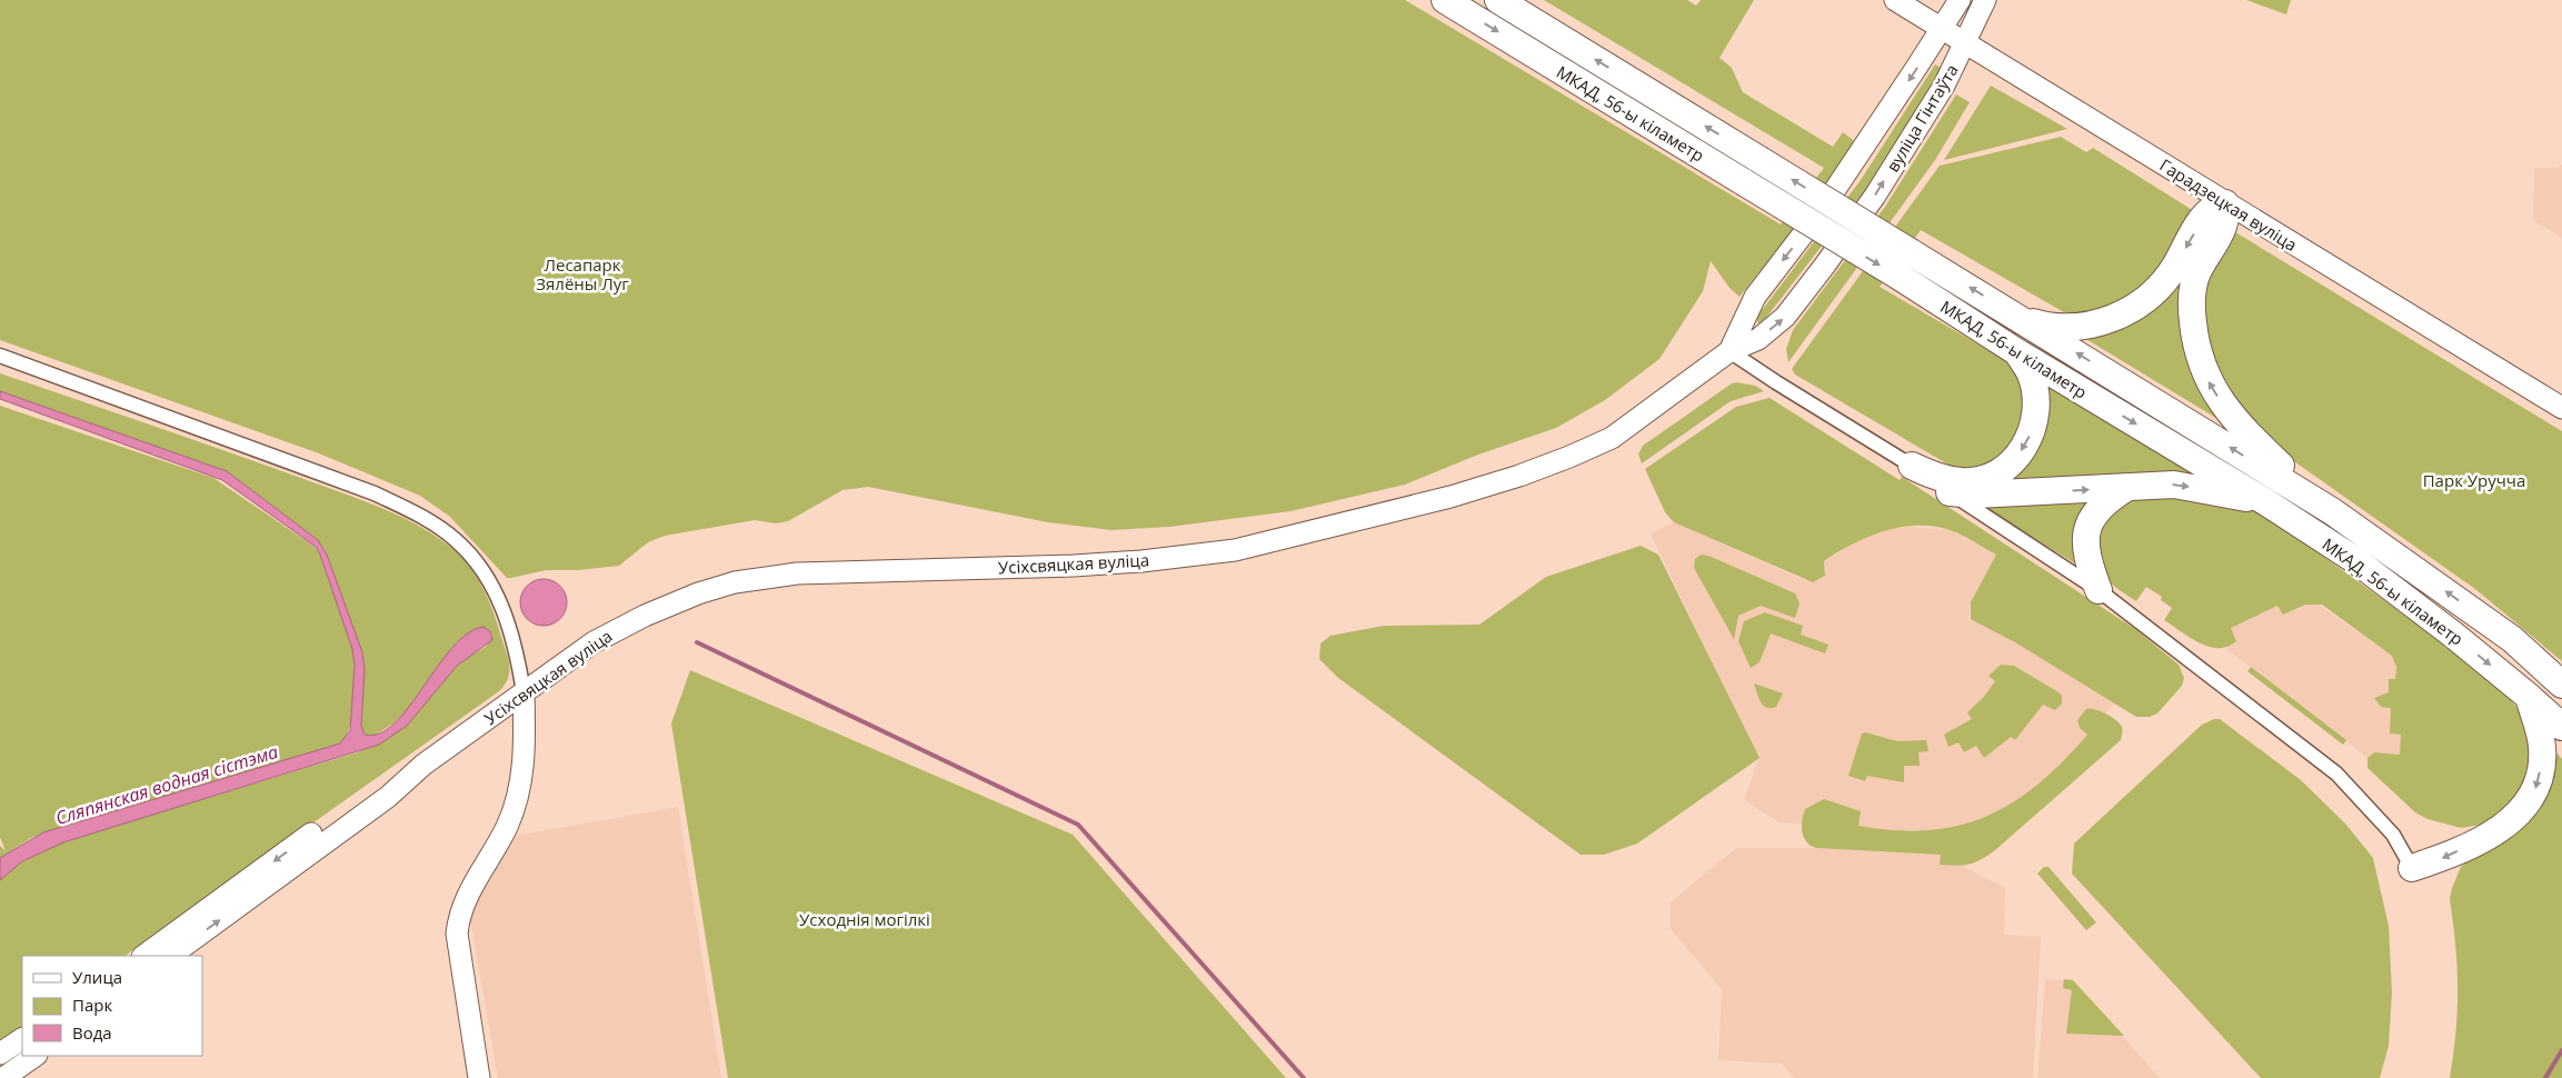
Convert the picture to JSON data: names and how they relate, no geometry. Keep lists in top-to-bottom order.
{
  "streets": {
    "highway": ["МКАД, 56-ы кіламетр"],
    "main road": ["вуліца Гінтаўта", "Гарадзецкая вуліца", "Усіхсвяцкая вуліца"]
  },
  "crossings": [
    ["вуліца Гінтаўта", "Гарадзецкая вуліца"],
    ["вуліца Гінтаўта", "Усіхсвяцкая вуліца"]
  ],
  "water": ["Сляпянская водная сістэма"],
  "parks": ["Лесапарк Зялёны Луг", "Парк Уручча", "Усходнія могілкі"],
  "legend": ["Улица", "Парк", "Вода"]
}
